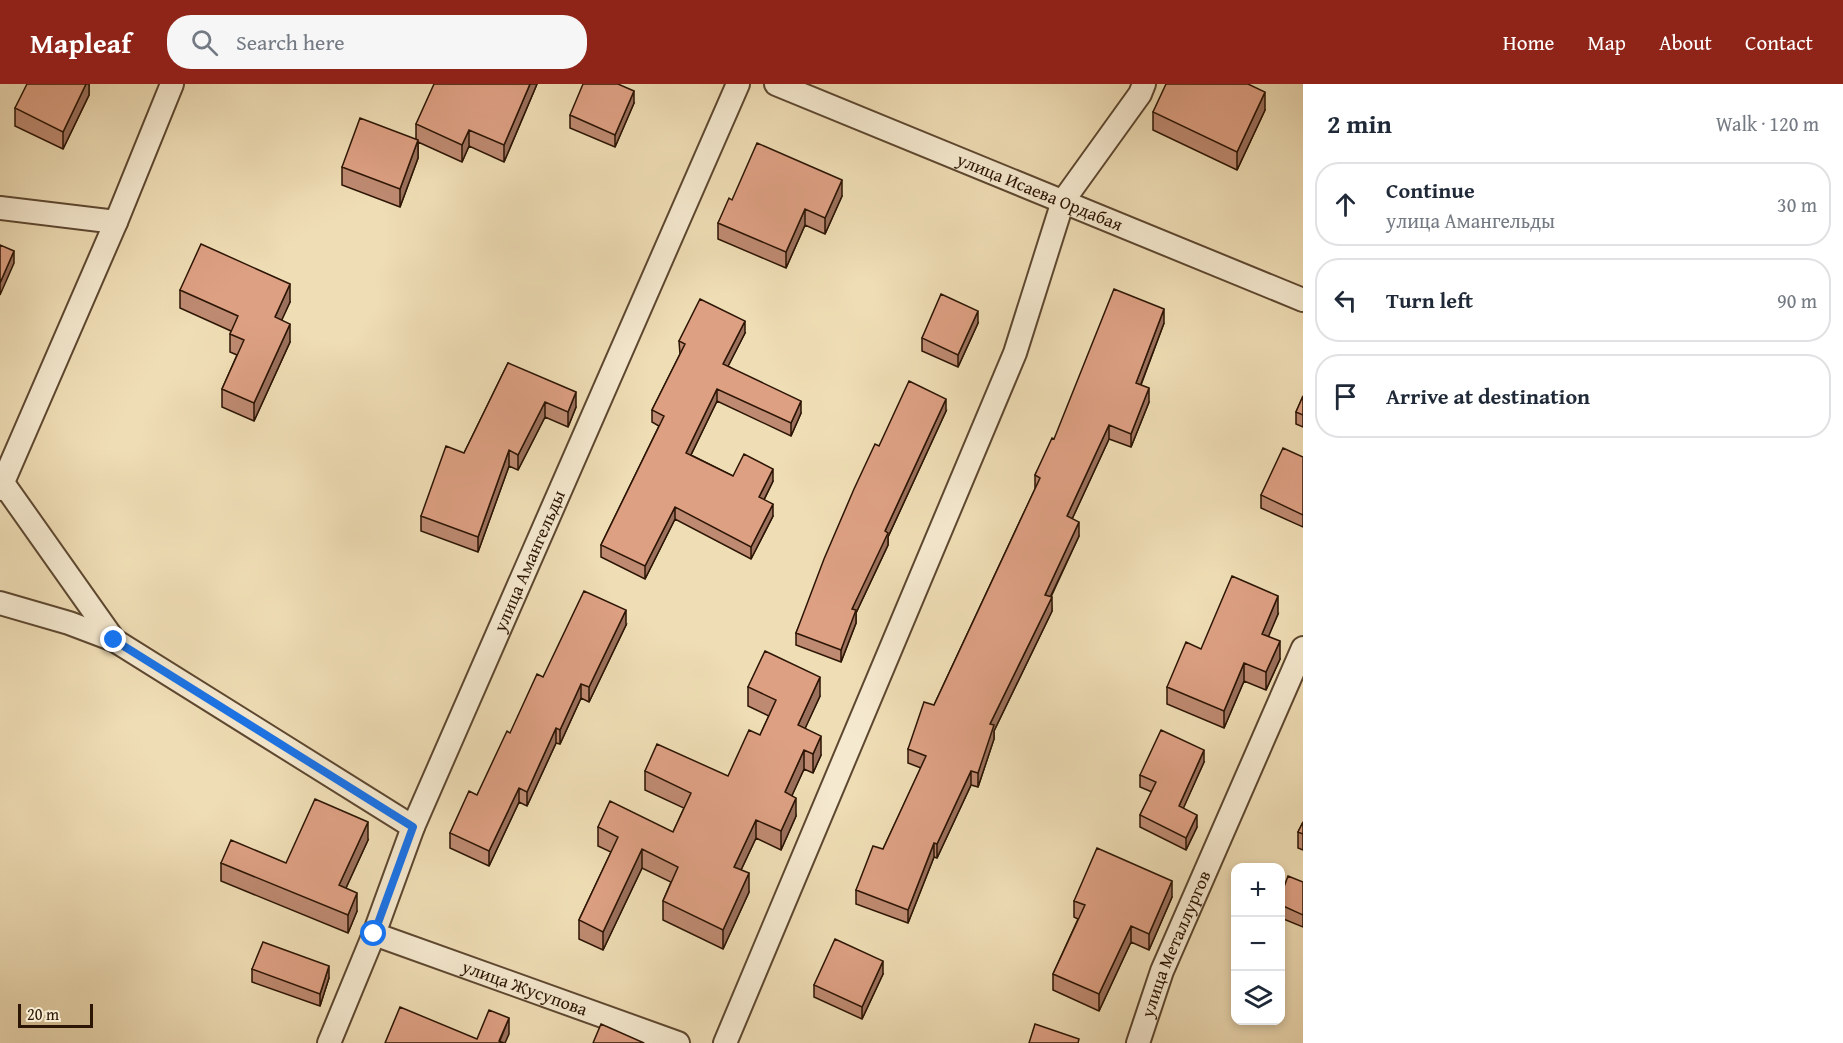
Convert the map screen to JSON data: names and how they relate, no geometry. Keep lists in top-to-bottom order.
{
  "streets": {
    "street": [
      "улица Исаева Ордабая",
      "улица Амангельды",
      "улица Металлургов",
      "улица Жусупова"
    ]
  },
  "crossings": [
    ["улица Амангельды", "улица Жусупова"]
  ],
  "scale_bar": "20 m",
  "page": {
    "header": "Mapleaf",
    "search": "Search here",
    "nav": [
      "Home",
      "Map",
      "About",
      "Contact"
    ],
    "heading": ["2 min", "Walk · 120 m"],
    "list": [
      ["Continue", "улица Амангельды", "30 m"],
      ["Turn left", "90 m"],
      "Arrive at destination"
    ],
    "map_buttons": ["+", "−"],
    "scale": "20 m"
  }
}
